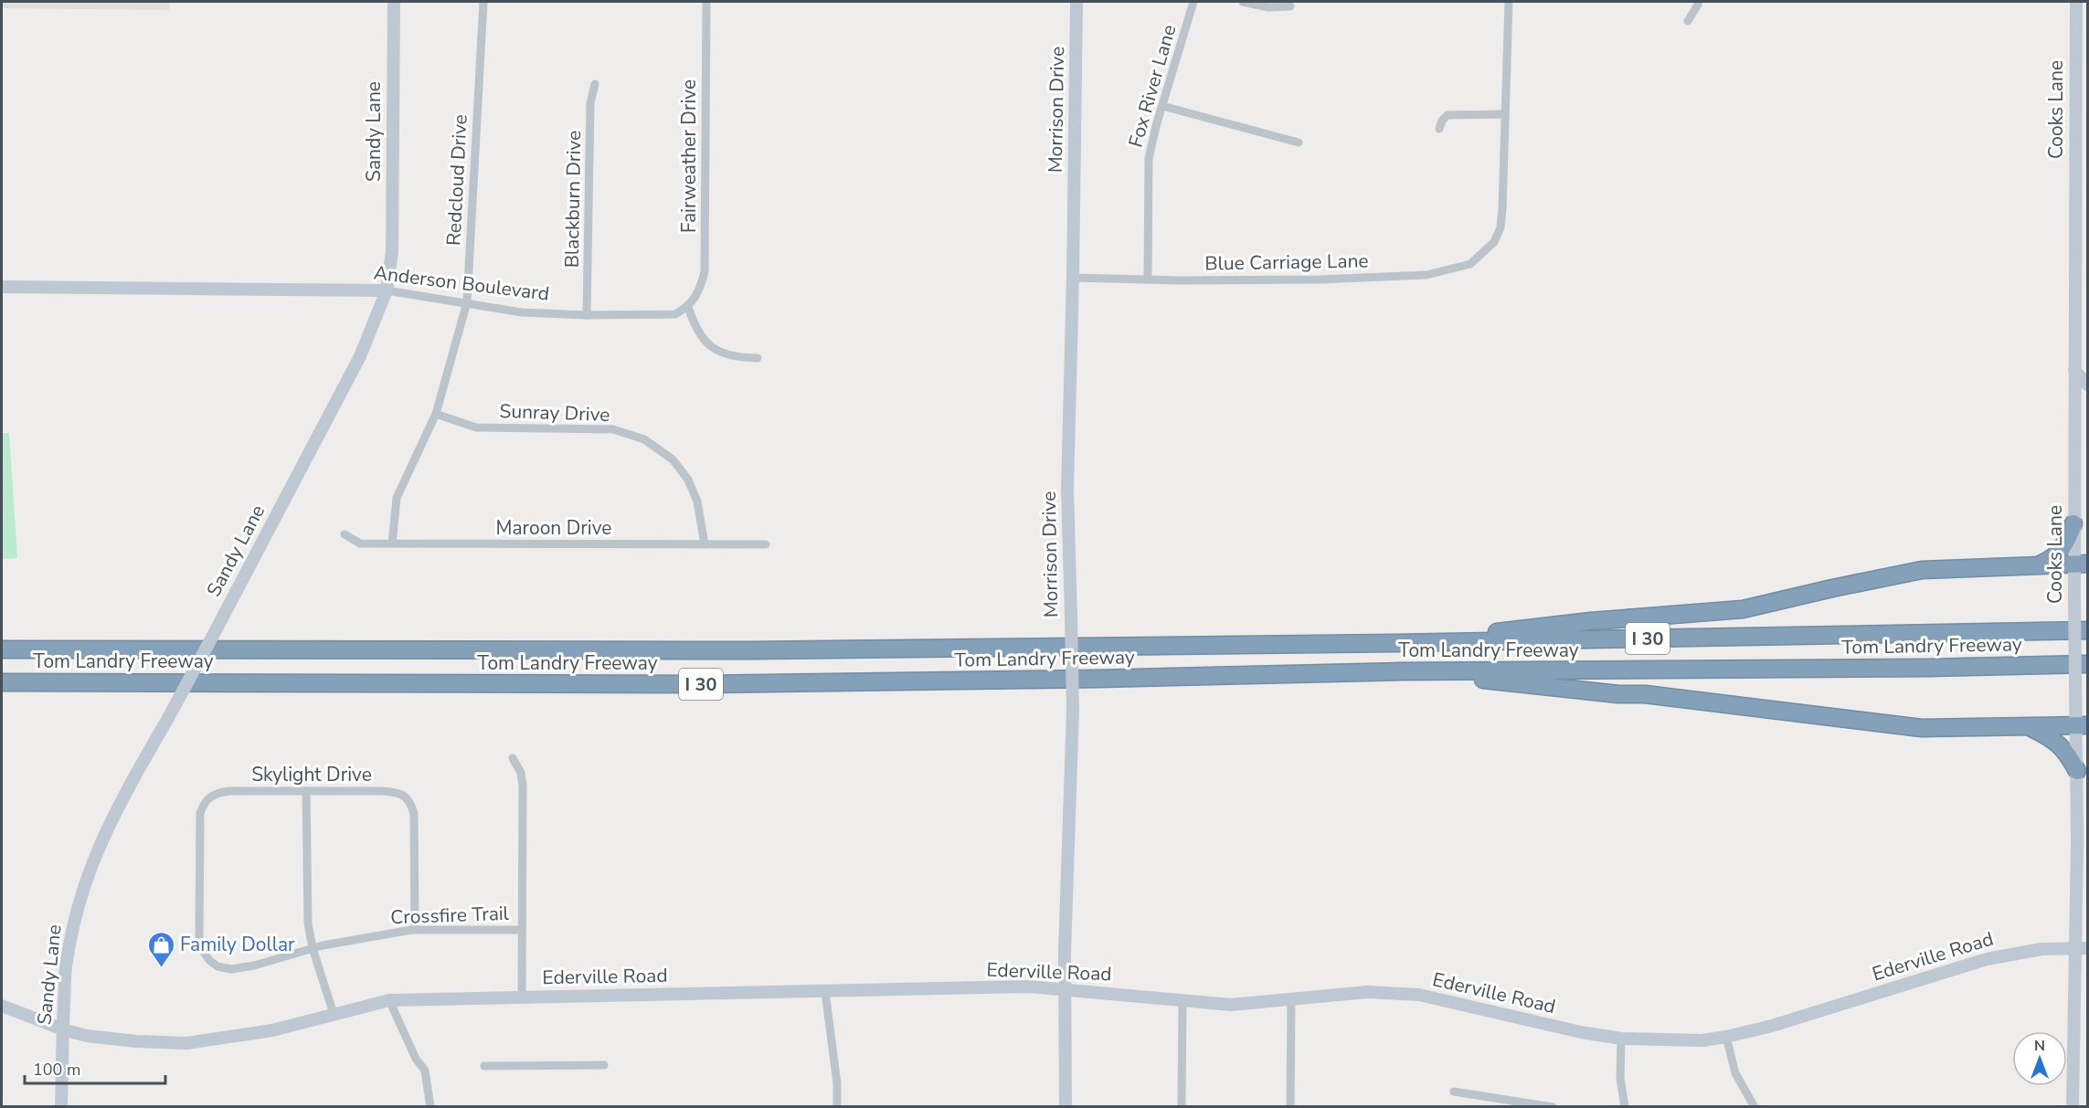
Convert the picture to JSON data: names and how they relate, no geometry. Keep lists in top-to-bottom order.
{
  "streets": {
    "highway": ["I 30", "Tom Landry Freeway"],
    "street": [
      "Fox River Lane",
      "Morrison Drive",
      "Cooks Lane",
      "Sandy Lane",
      "Fairweather Drive",
      "Redcloud Drive",
      "Blackburn Drive",
      "Blue Carriage Lane",
      "Anderson Boulevard",
      "Sunray Drive",
      "Maroon Drive",
      "Skylight Drive",
      "Crossfire Trail",
      "Ederville Road"
    ]
  },
  "crossings": [
    ["Fox River Lane", "Blue Carriage Lane"],
    ["Morrison Drive", "Blue Carriage Lane"],
    ["Morrison Drive", "Ederville Road"],
    ["Cooks Lane", "Ederville Road"],
    ["Sandy Lane", "Anderson Boulevard"],
    ["Sandy Lane", "Ederville Road"],
    ["Fairweather Drive", "Anderson Boulevard"],
    ["Redcloud Drive", "Anderson Boulevard"],
    ["Redcloud Drive", "Sunray Drive"],
    ["Redcloud Drive", "Maroon Drive"],
    ["Blackburn Drive", "Anderson Boulevard"],
    ["Sunray Drive", "Maroon Drive"],
    ["Skylight Drive", "Crossfire Trail"]
  ],
  "places": {
    "shop": ["Family Dollar"]
  },
  "scale_bar": "100 m",
  "north": "top"
}
